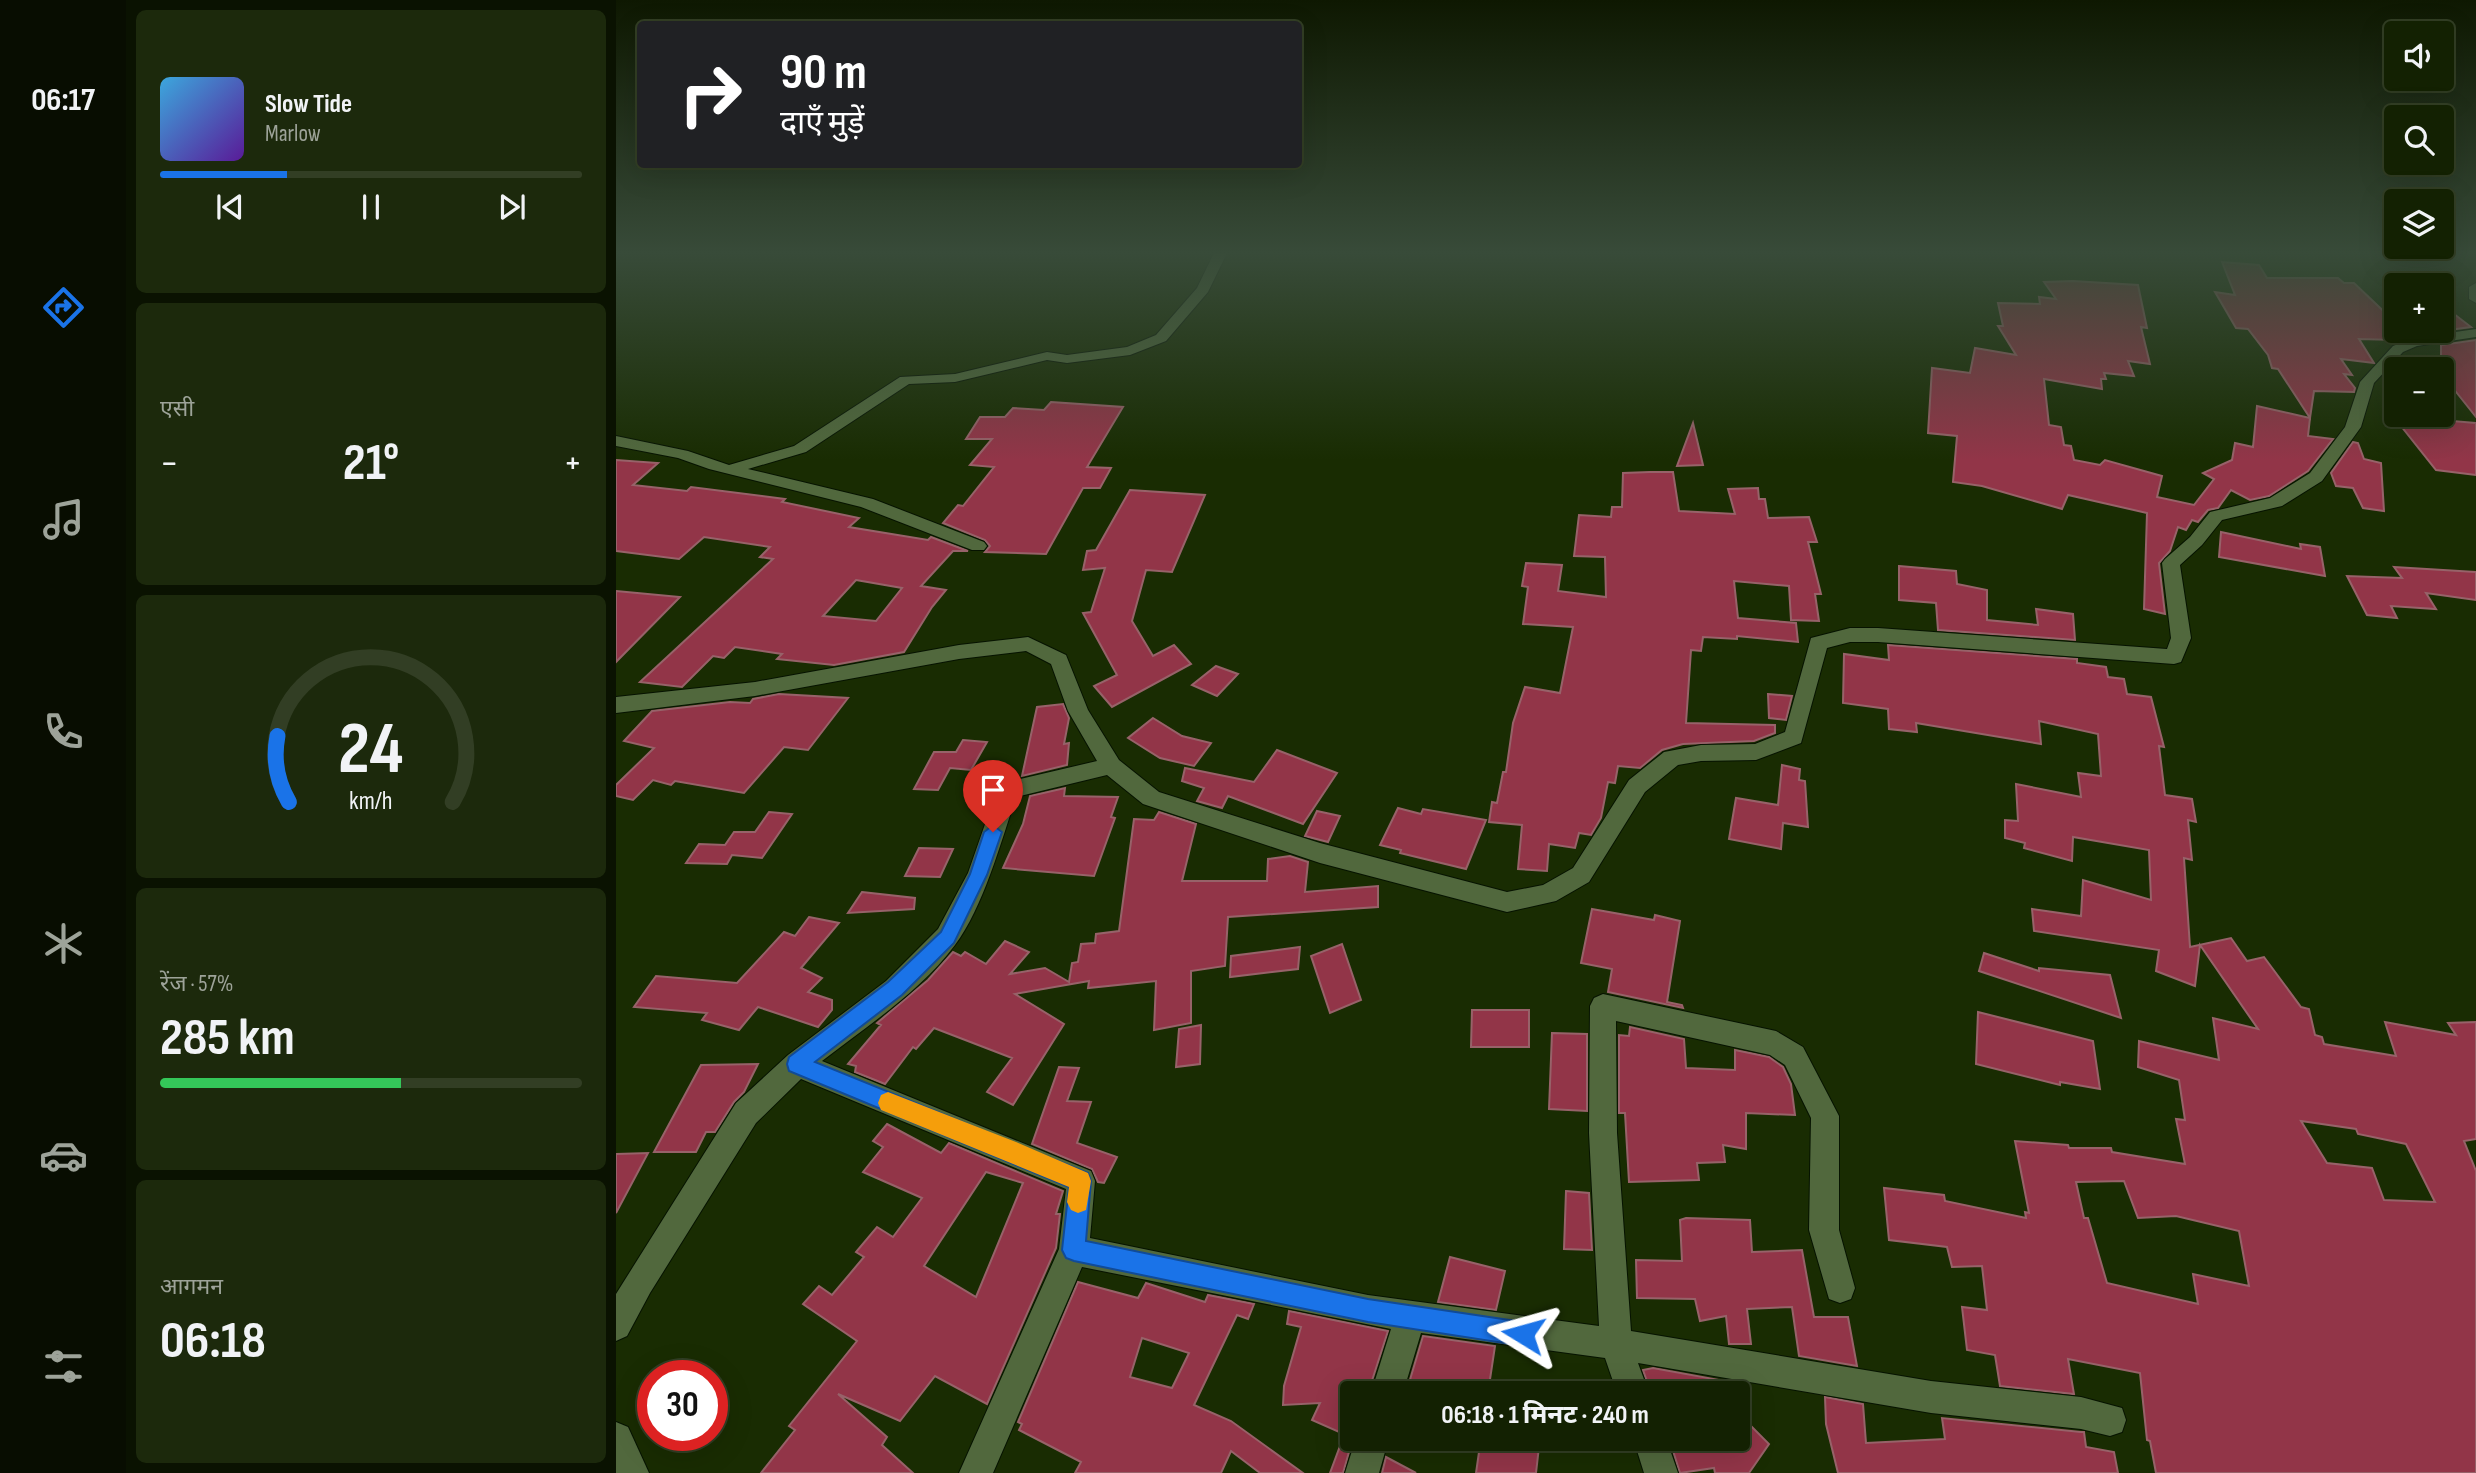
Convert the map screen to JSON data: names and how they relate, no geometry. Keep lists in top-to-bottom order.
{
  "page": {
    "tabs": "06:17",
    "map_buttons": ["+", "−"],
    "turn": ["90 m", "दाएँ मुड़ें"],
    "song": ["Slow Tide", "Marlow"],
    "tile": [
      "एसी",
      ["रेंज · 57%", "285 km"],
      ["आगमन", "06:18"]
    ],
    "heat": ["−", "21°", "+"],
    "limit": "30",
    "trip": "06:18 · 1 मिनट · 240 m",
    "gauge": ["24", "km/h"]
  }
}
